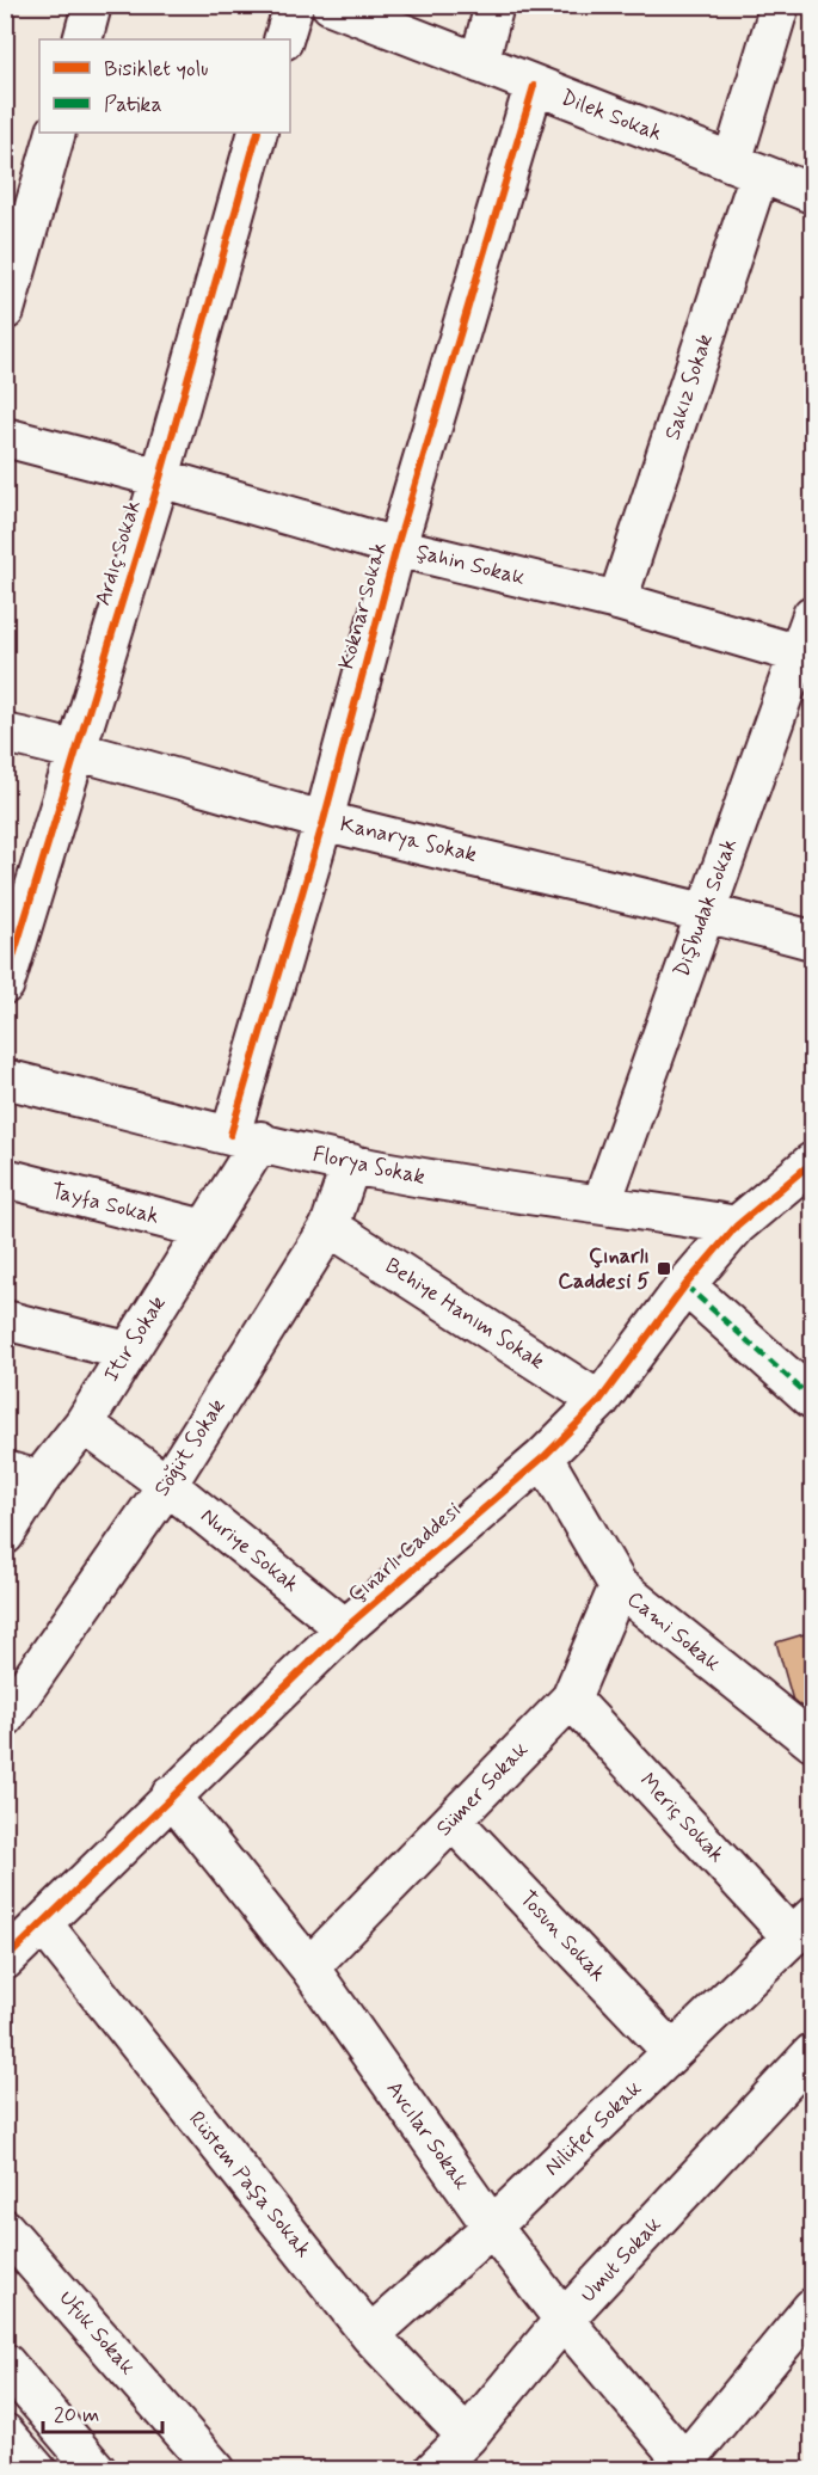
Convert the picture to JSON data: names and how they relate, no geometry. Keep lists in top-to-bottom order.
{
  "streets": {
    "street": [
      "Dilek Sokak",
      "Sakız Sokak",
      "Ardıç Sokak",
      "Şahin Sokak",
      "Köknar Sokak",
      "Kanarya Sokak",
      "Dişbudak Sokak",
      "Florya Sokak",
      "Tayfa Sokak",
      "Behiye Hanım Sokak",
      "Itır Sokak",
      "Söğüt Sokak",
      "Nuriye Sokak",
      "Çınarlı Caddesi",
      "Cami Sokak",
      "Sümer Sokak",
      "Meriç Sokak",
      "Tosun Sokak",
      "Nilüfer Sokak",
      "Avcılar Sokak",
      "Rüstem Paşa Sokak",
      "Umut Sokak",
      "Ufuk Sokak"
    ]
  },
  "crossings": [
    ["Dilek Sokak", "Sakız Sokak"],
    ["Dilek Sokak", "Köknar Sokak"],
    ["Sakız Sokak", "Şahin Sokak"],
    ["Ardıç Sokak", "Şahin Sokak"],
    ["Ardıç Sokak", "Kanarya Sokak"],
    ["Şahin Sokak", "Köknar Sokak"],
    ["Şahin Sokak", "Dişbudak Sokak"],
    ["Köknar Sokak", "Kanarya Sokak"],
    ["Köknar Sokak", "Florya Sokak"],
    ["Köknar Sokak", "Itır Sokak"],
    ["Kanarya Sokak", "Dişbudak Sokak"],
    ["Dişbudak Sokak", "Florya Sokak"],
    ["Florya Sokak", "Itır Sokak"],
    ["Florya Sokak", "Söğüt Sokak"],
    ["Florya Sokak", "Çınarlı Caddesi"],
    ["Tayfa Sokak", "Itır Sokak"],
    ["Behiye Hanım Sokak", "Söğüt Sokak"],
    ["Behiye Hanım Sokak", "Çınarlı Caddesi"],
    ["Itır Sokak", "Nuriye Sokak"],
    ["Söğüt Sokak", "Nuriye Sokak"],
    ["Nuriye Sokak", "Çınarlı Caddesi"],
    ["Çınarlı Caddesi", "Cami Sokak"],
    ["Çınarlı Caddesi", "Avcılar Sokak"],
    ["Çınarlı Caddesi", "Rüstem Paşa Sokak"],
    ["Cami Sokak", "Sümer Sokak"],
    ["Sümer Sokak", "Meriç Sokak"],
    ["Sümer Sokak", "Tosun Sokak"],
    ["Sümer Sokak", "Avcılar Sokak"],
    ["Meriç Sokak", "Nilüfer Sokak"],
    ["Tosun Sokak", "Nilüfer Sokak"],
    ["Nilüfer Sokak", "Avcılar Sokak"],
    ["Nilüfer Sokak", "Rüstem Paşa Sokak"],
    ["Avcılar Sokak", "Umut Sokak"],
    ["Rüstem Paşa Sokak", "Umut Sokak"]
  ],
  "places": {
    "transit": ["Çınarlı Caddesi 5"]
  },
  "legend": ["Bisiklet yolu", "Patika"],
  "scale_bar": "20 m"
}
